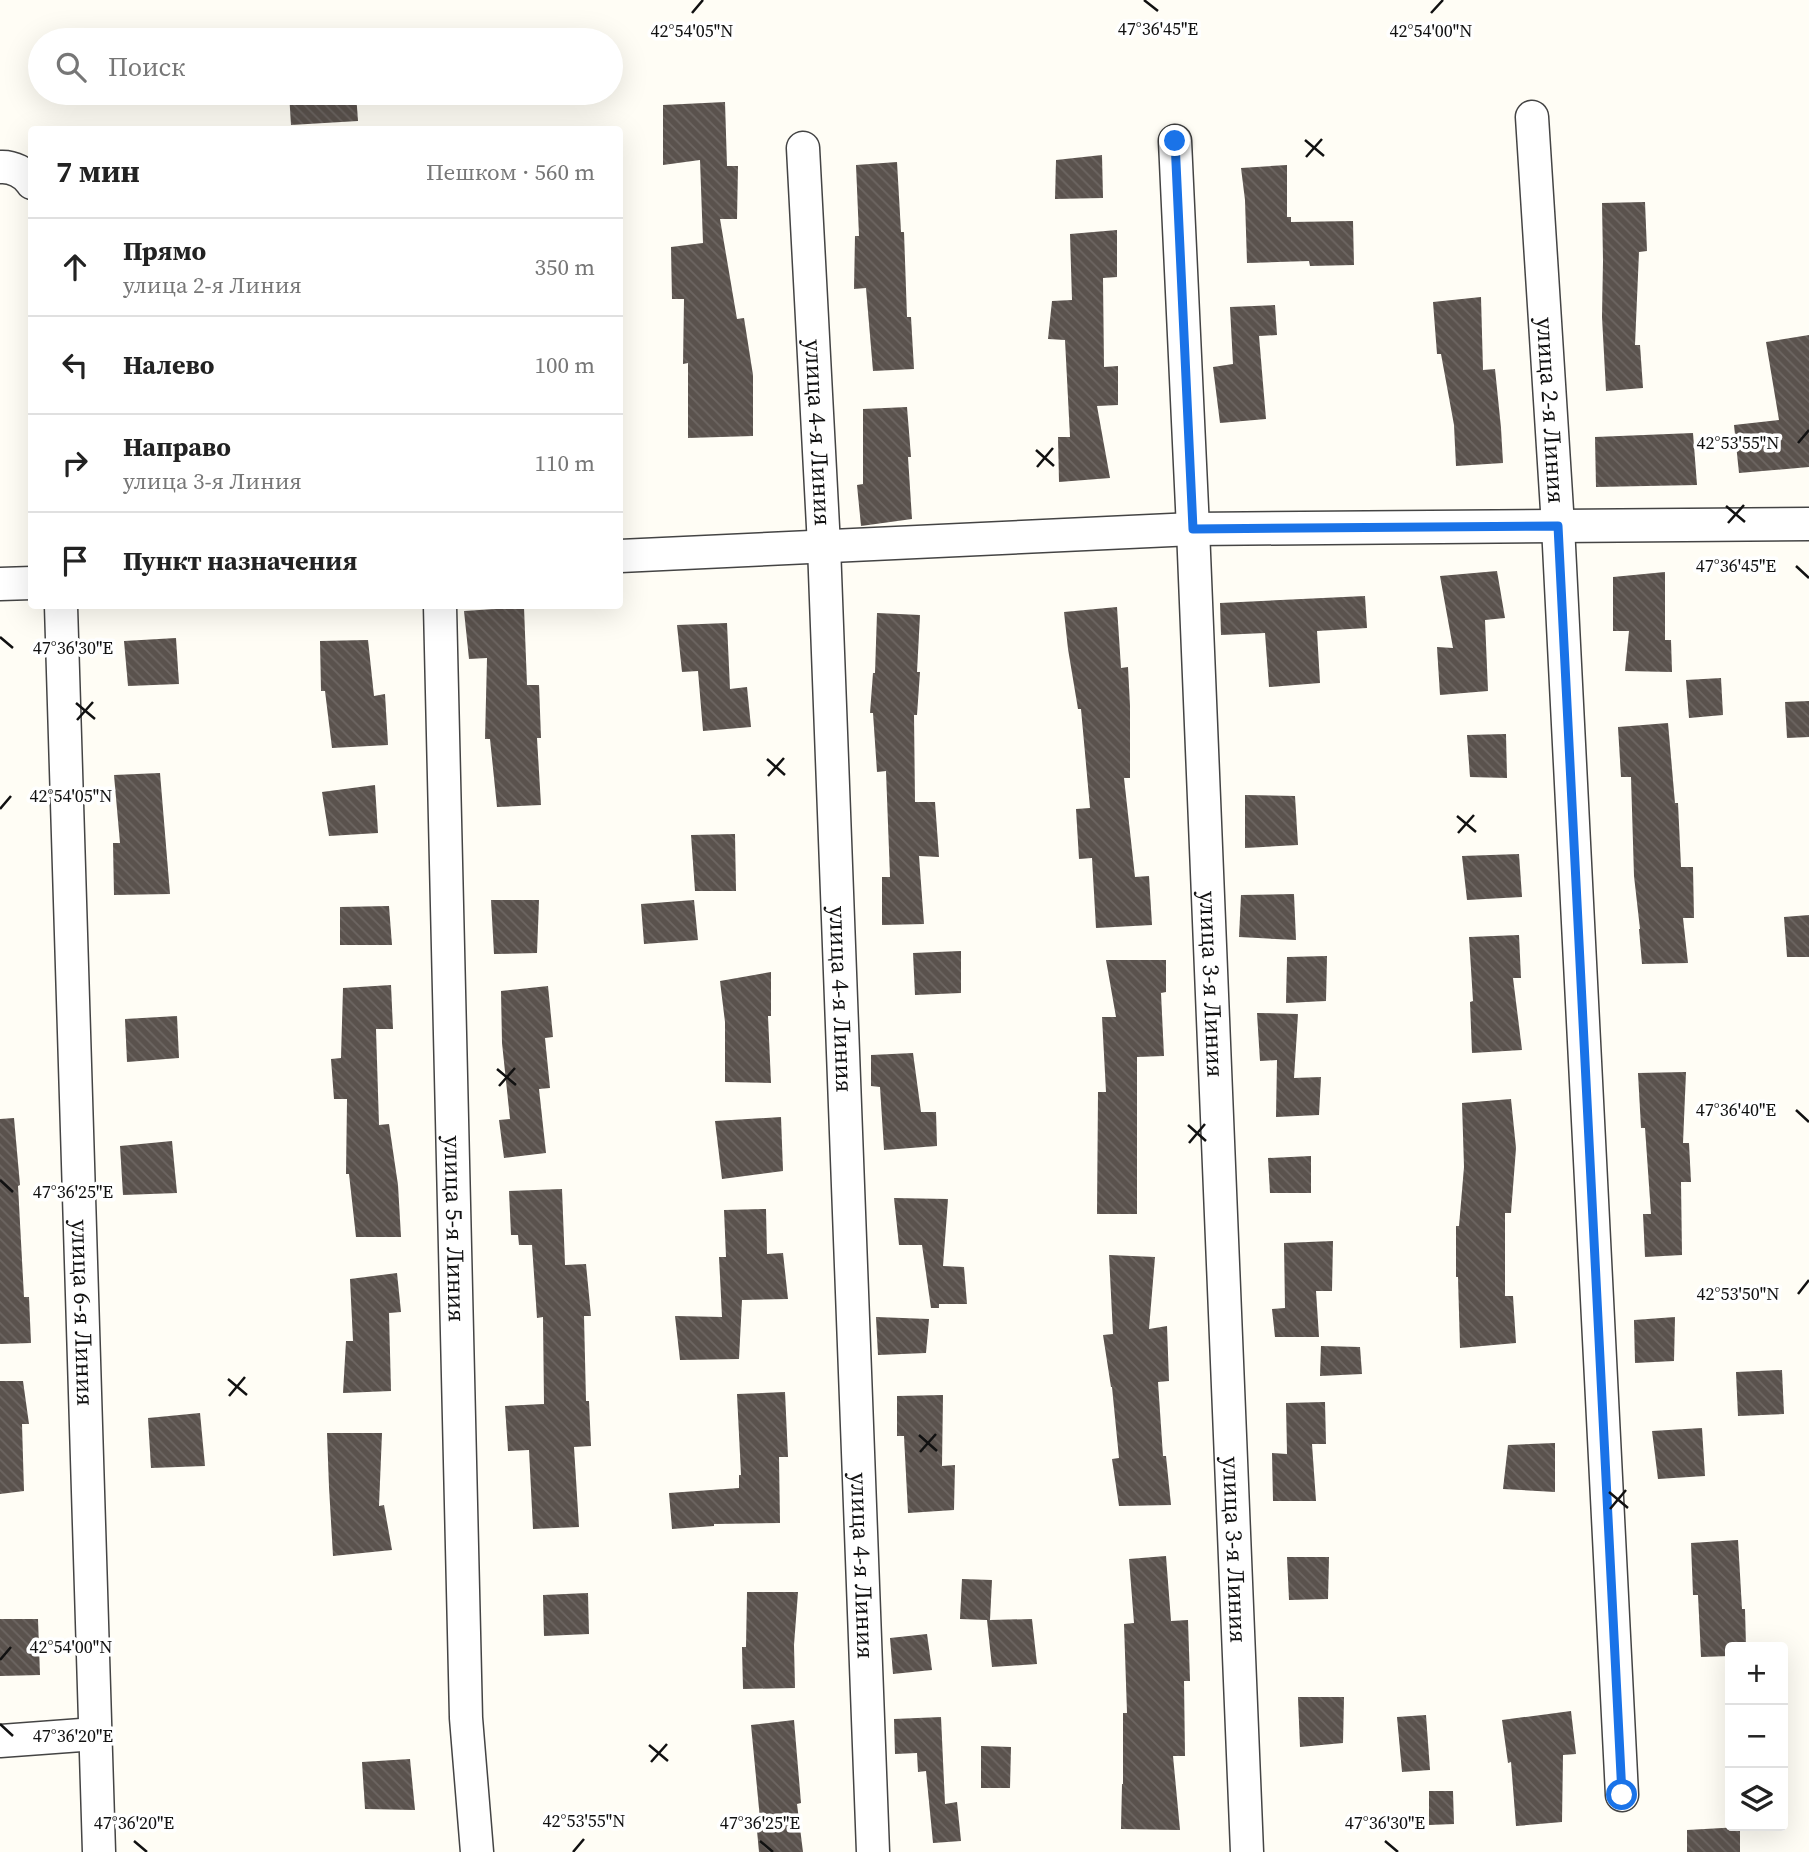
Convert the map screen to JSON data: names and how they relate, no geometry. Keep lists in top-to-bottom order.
{
  "streets": {
    "street": [
      "улица 2-я Линия",
      "улица 4-я Линия",
      "улица 3-я Линия",
      "улица 5-я Линия",
      "улица 6-я Линия"
    ]
  },
  "page": {
    "search": "Поиск",
    "heading": ["7 мин", "Пешком · 560 m"],
    "list": [
      ["Прямо", "улица 2-я Линия", "350 m"],
      ["Налево", "100 m"],
      ["Направо", "улица 3-я Линия", "110 m"],
      "Пункт назначения"
    ],
    "map_buttons": ["+", "−"]
  },
  "coordinates": [
    "47°36'45\"E",
    "42°54'05\"N",
    "42°54'00\"N",
    "42°53'55\"N",
    "47°36'30\"E",
    "47°36'40\"E",
    "47°36'25\"E",
    "42°53'50\"N",
    "47°36'20\"E"
  ]
}
